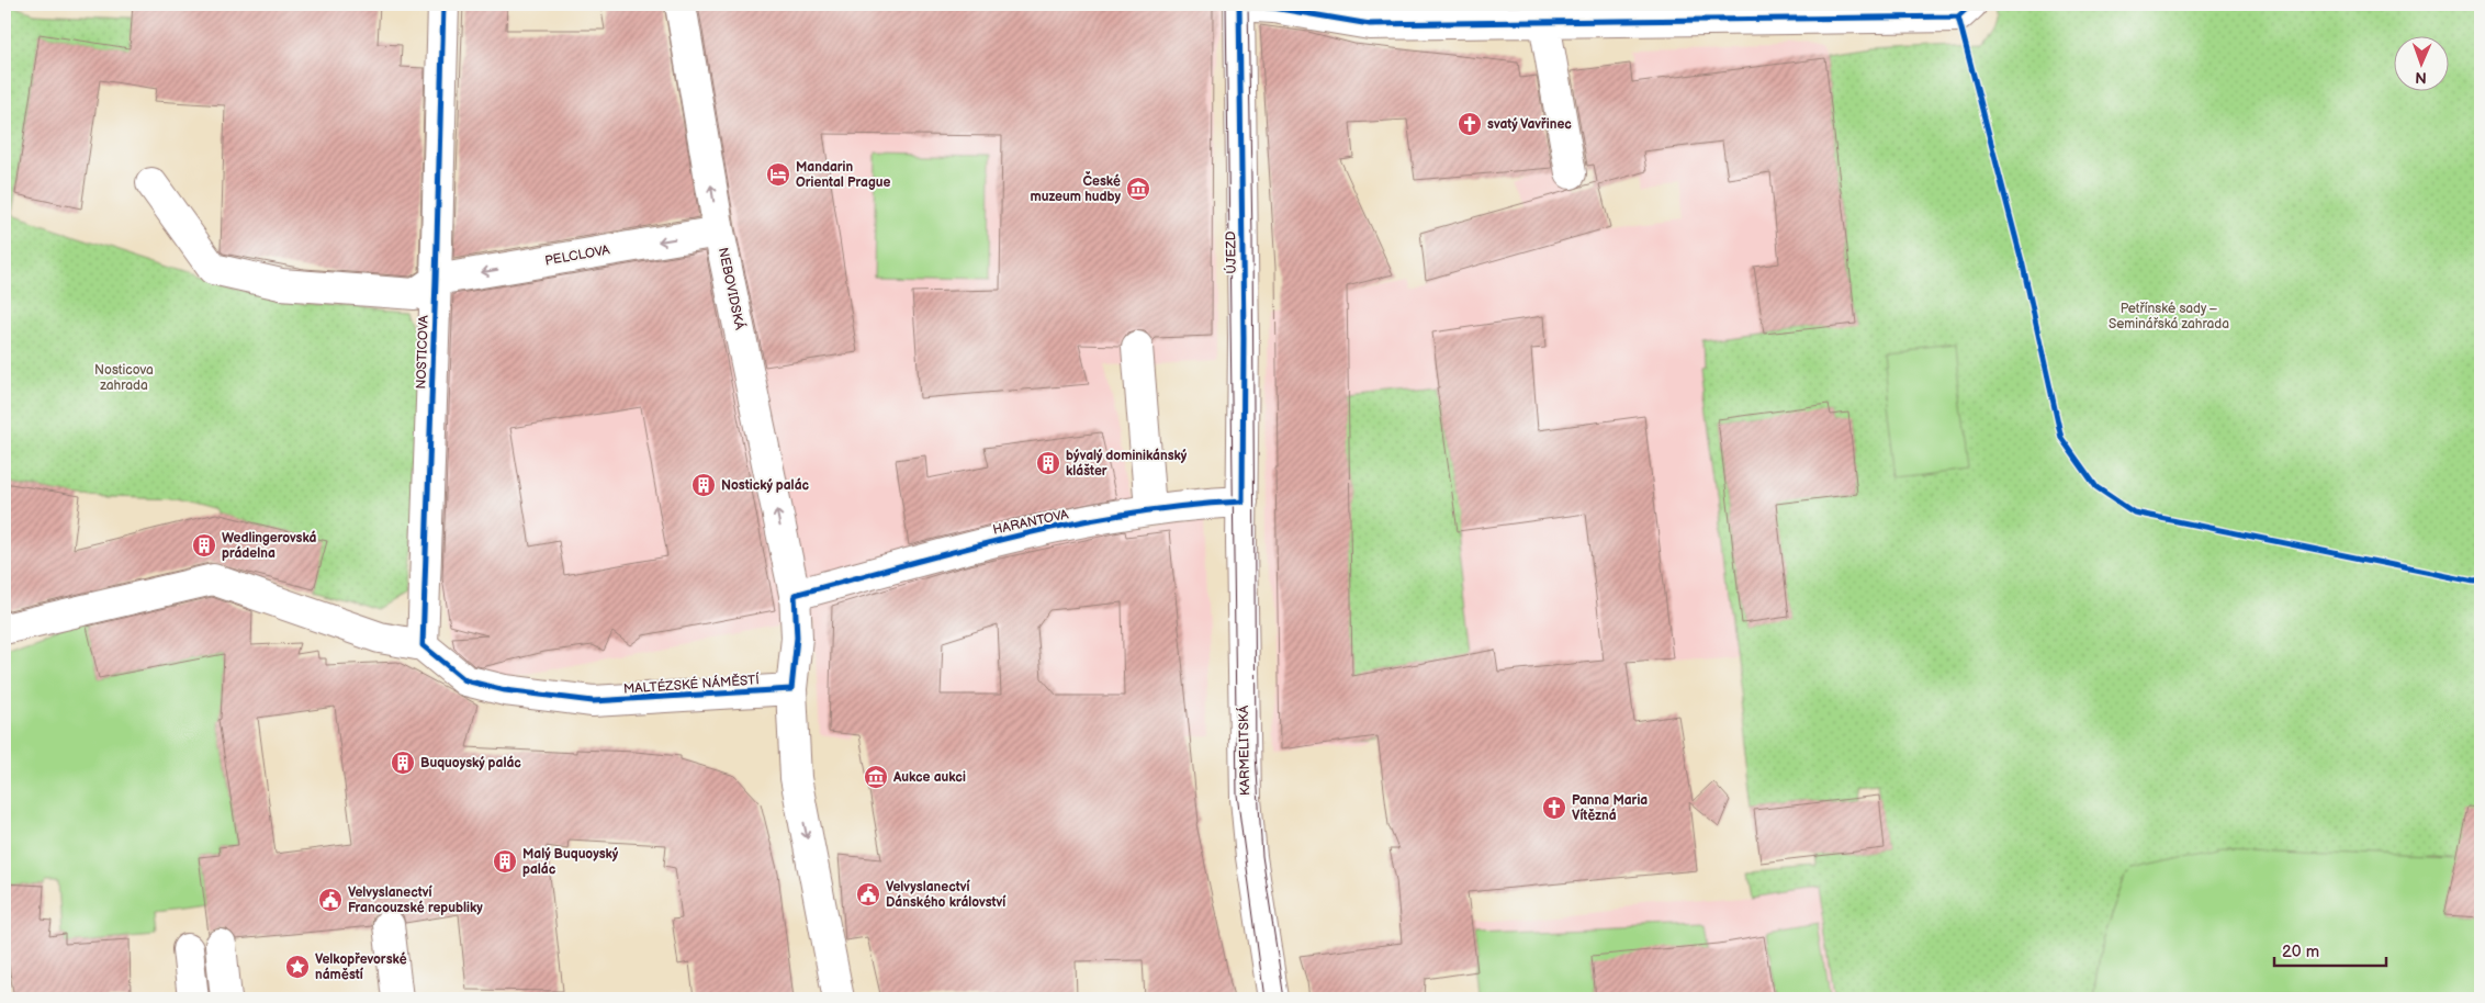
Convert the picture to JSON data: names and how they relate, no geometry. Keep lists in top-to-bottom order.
{
  "streets": {
    "street": [
      "ÚJEZD",
      "PELCLOVA",
      "NEBOVIDSKÁ",
      "NOSTICOVA",
      "HARANTOVA",
      "MALTÉZSKÉ NÁMĚSTÍ",
      "KARMELITSKÁ"
    ]
  },
  "crossings": [
    ["ÚJEZD", "HARANTOVA"],
    ["ÚJEZD", "KARMELITSKÁ"],
    ["PELCLOVA", "NEBOVIDSKÁ"],
    ["PELCLOVA", "NOSTICOVA"],
    ["NEBOVIDSKÁ", "HARANTOVA"],
    ["NOSTICOVA", "MALTÉZSKÉ NÁMĚSTÍ"],
    ["HARANTOVA", "KARMELITSKÁ"]
  ],
  "one_way": ["PELCLOVA", "NEBOVIDSKÁ"],
  "parks": ["Petřínské sady – Seminářská zahrada", "Nosticova zahrada"],
  "places": {
    "church": ["svatý Vavřinec", "Panna Maria Vítězná"],
    "hotel": ["Mandarin Oriental Prague"],
    "museum": ["České muzeum hudby", "Aukce aukci"],
    "building": [
      "bývalý dominikánský klášter",
      "Nostický palác",
      "Wedlingerovská prádelna",
      "Buquoyský palác",
      "Malý Buquoyský palác"
    ],
    "public building": ["Velvyslanectví Dánského království", "Velvyslanectví Francouzské republiky"],
    "place": ["Velkopřevorské náměstí"]
  },
  "scale_bar": "20 m",
  "north": "bottom"
}
